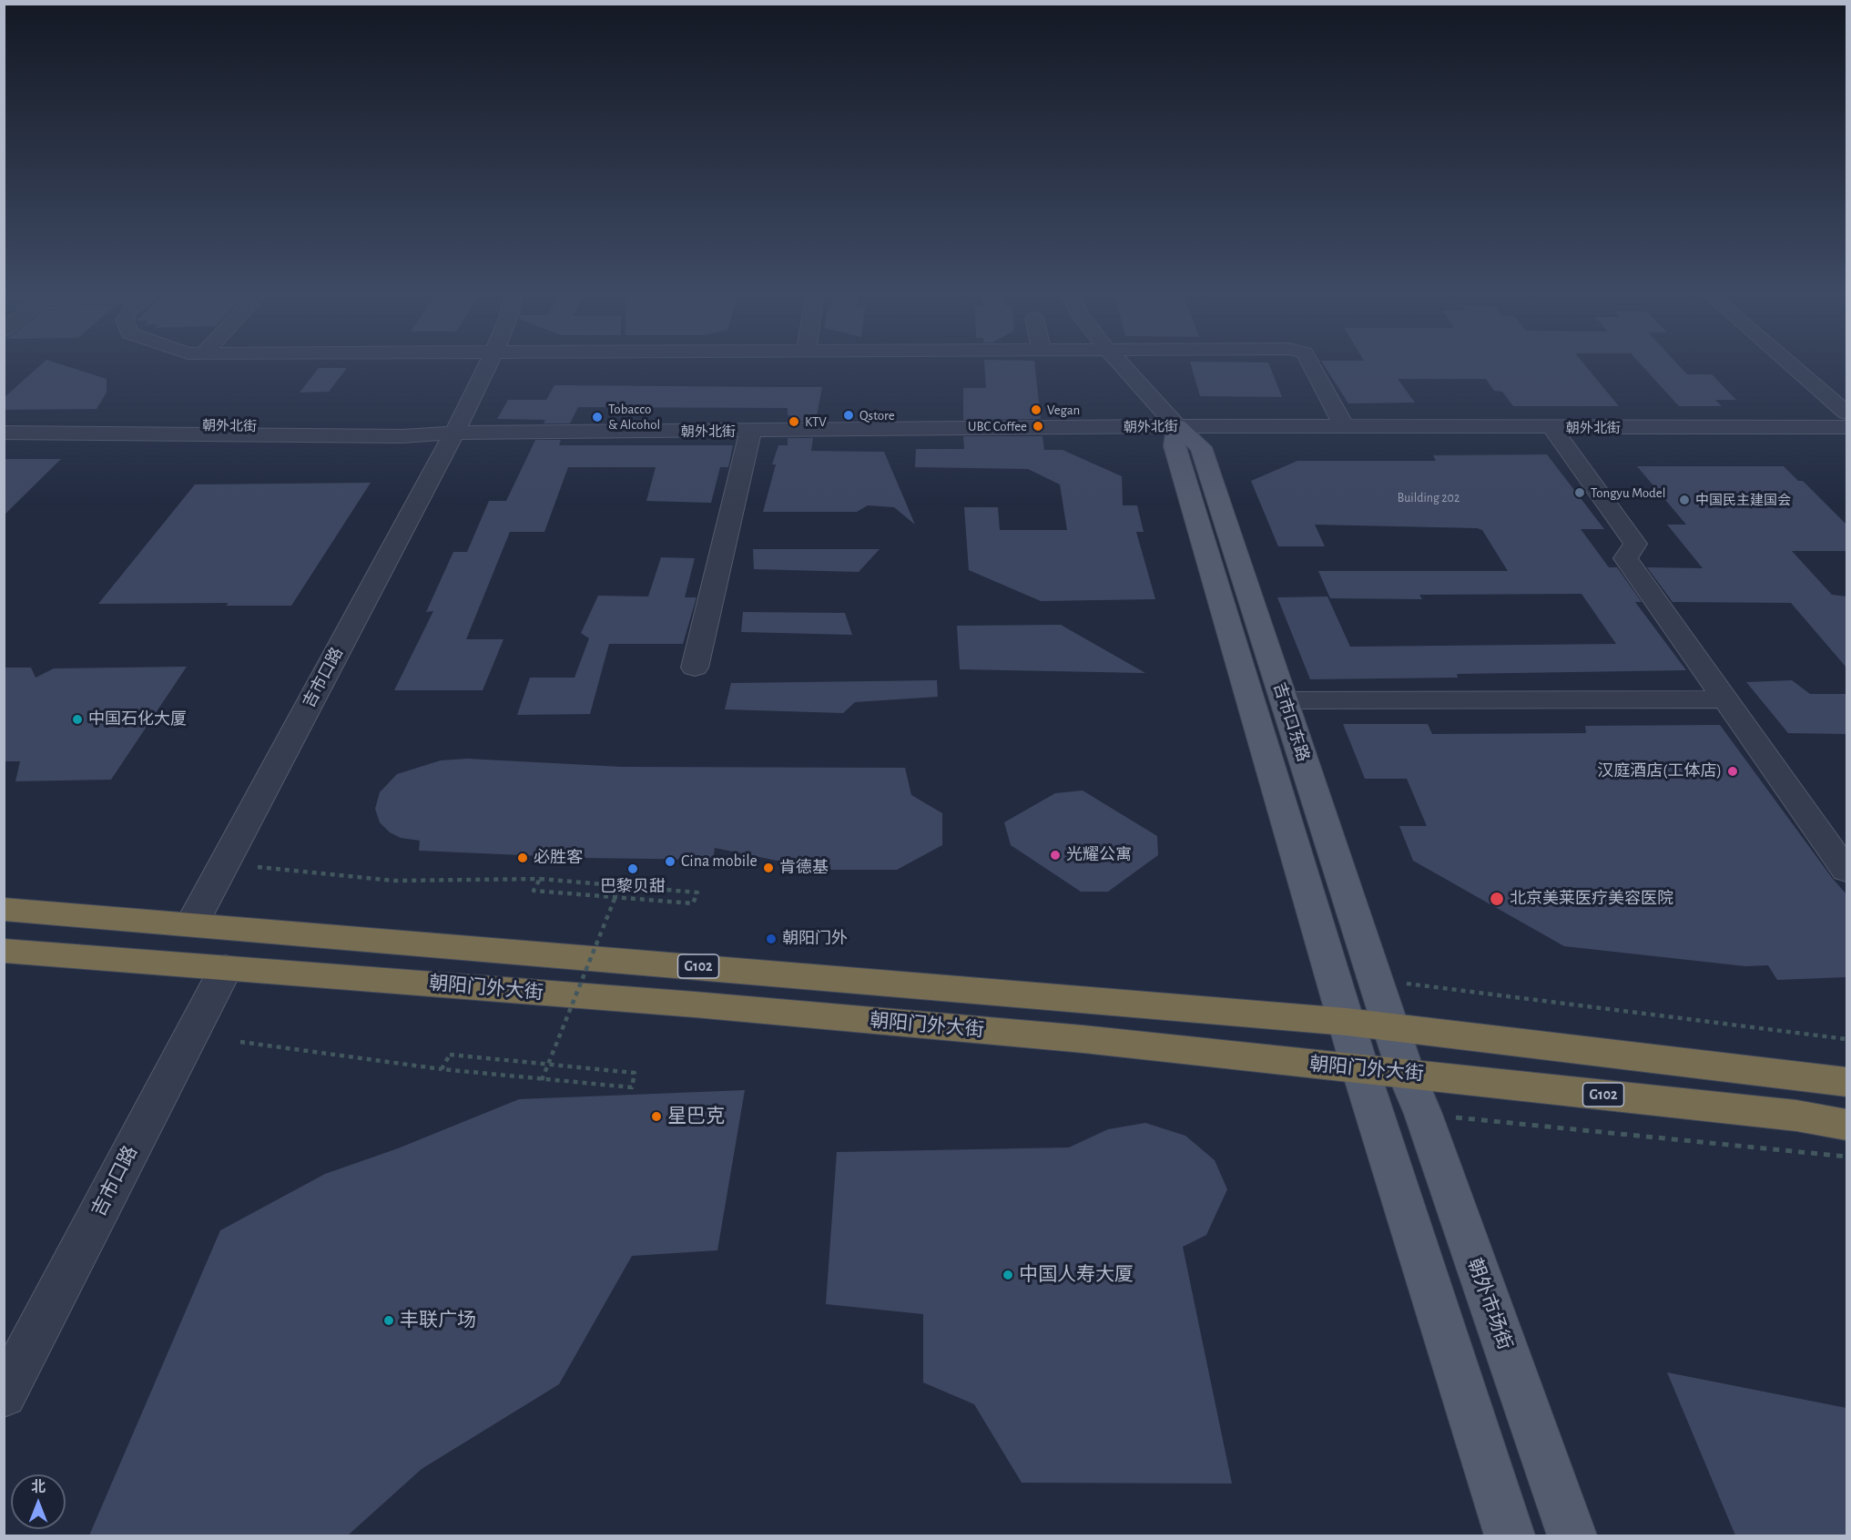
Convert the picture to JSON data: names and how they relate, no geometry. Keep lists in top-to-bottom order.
{
  "streets": {
    "highway": ["G102", "朝阳门外大街"],
    "main road": ["吉市口东路", "朝外市场街"],
    "street": ["朝外北街", "吉市口路"]
  },
  "crossings": [
    ["朝外北街", "吉市口路"],
    ["朝外北街", "吉市口东路"],
    ["吉市口路", "G102"],
    ["吉市口路", "朝阳门外大街"],
    ["吉市口东路", "G102"],
    ["吉市口东路", "朝阳门外大街"],
    ["吉市口东路", "朝外市场街"],
    ["朝阳门外大街", "朝外市场街"]
  ],
  "places": [
    "Vegan",
    "Qstore",
    "Tobacco & Alcohol",
    "KTV",
    "UBC Coffee",
    "Tongyu Model",
    "中国民主建国会",
    "中国石化大厦",
    "汉庭酒店(工体店)",
    "光耀公寓",
    "必胜客",
    "Cina mobile",
    "肯德基",
    "巴黎贝甜",
    "北京美莱医疗美容医院",
    "朝阳门外",
    "星巴克",
    "中国人寿大厦",
    "丰联广场"
  ],
  "house_numbers": ["Building 202"],
  "north": "top"
}
